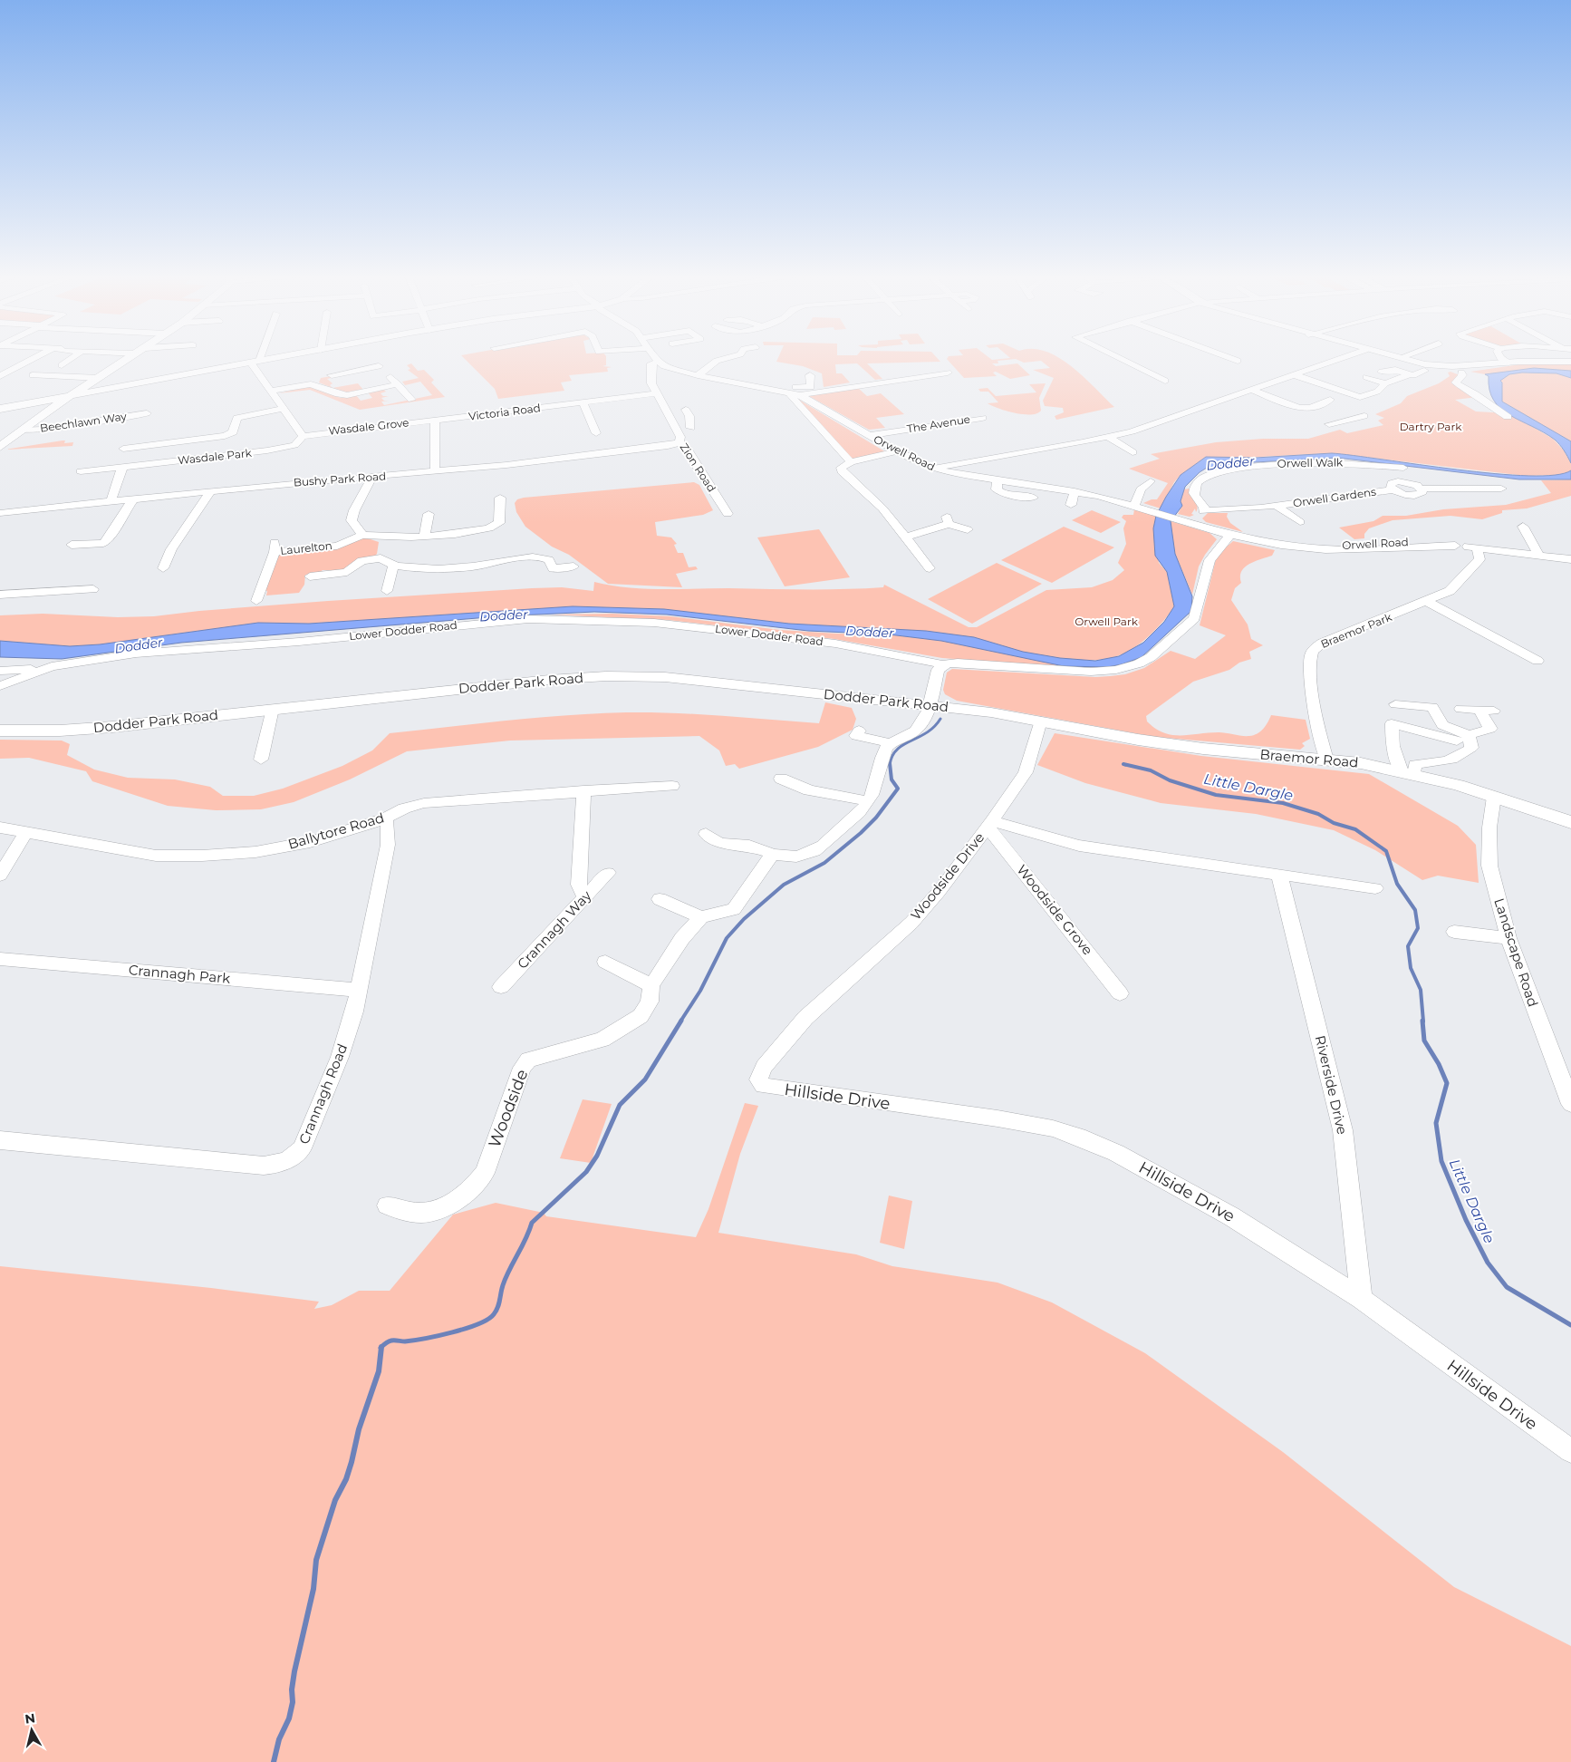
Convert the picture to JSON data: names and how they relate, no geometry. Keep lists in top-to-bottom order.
{
  "streets": {
    "main road": ["Dodder Park Road", "Braemor Road"],
    "street": [
      "Victoria Road",
      "Beechlawn Way",
      "The Avenue",
      "Wasdale Grove",
      "Orwell Road",
      "Wasdale Park",
      "Orwell Walk",
      "Zion Road",
      "Bushy Park Road",
      "Orwell Gardens",
      "Laurelton",
      "Lower Dodder Road",
      "Braemor Park",
      "Ballytore Road",
      "Woodside Drive",
      "Woodside Grove",
      "Crannagh Way",
      "Landscape Road",
      "Crannagh Park",
      "Riverside Drive",
      "Crannagh Road",
      "Hillside Drive",
      "Woodside"
    ]
  },
  "crossings": [
    ["Victoria Road", "Wasdale Grove"],
    ["Victoria Road", "Zion Road"],
    ["The Avenue", "Orwell Road"],
    ["Wasdale Grove", "Wasdale Park"],
    ["Orwell Road", "Zion Road"],
    ["Orwell Road", "Lower Dodder Road"],
    ["Orwell Road", "Braemor Park"],
    ["Orwell Walk", "Orwell Gardens"],
    ["Zion Road", "Bushy Park Road"],
    ["Braemor Park", "Braemor Road"],
    ["Dodder Park Road", "Braemor Road"],
    ["Dodder Park Road", "Woodside Drive"],
    ["Braemor Road", "Woodside Drive"],
    ["Braemor Road", "Landscape Road"],
    ["Ballytore Road", "Crannagh Road"],
    ["Woodside Drive", "Woodside Grove"],
    ["Woodside Drive", "Hillside Drive"],
    ["Crannagh Park", "Crannagh Road"],
    ["Riverside Drive", "Hillside Drive"]
  ],
  "water": ["Dodder", "Little Dargle"],
  "parks": ["Dartry Park", "Orwell Park"],
  "north": "top"
}
